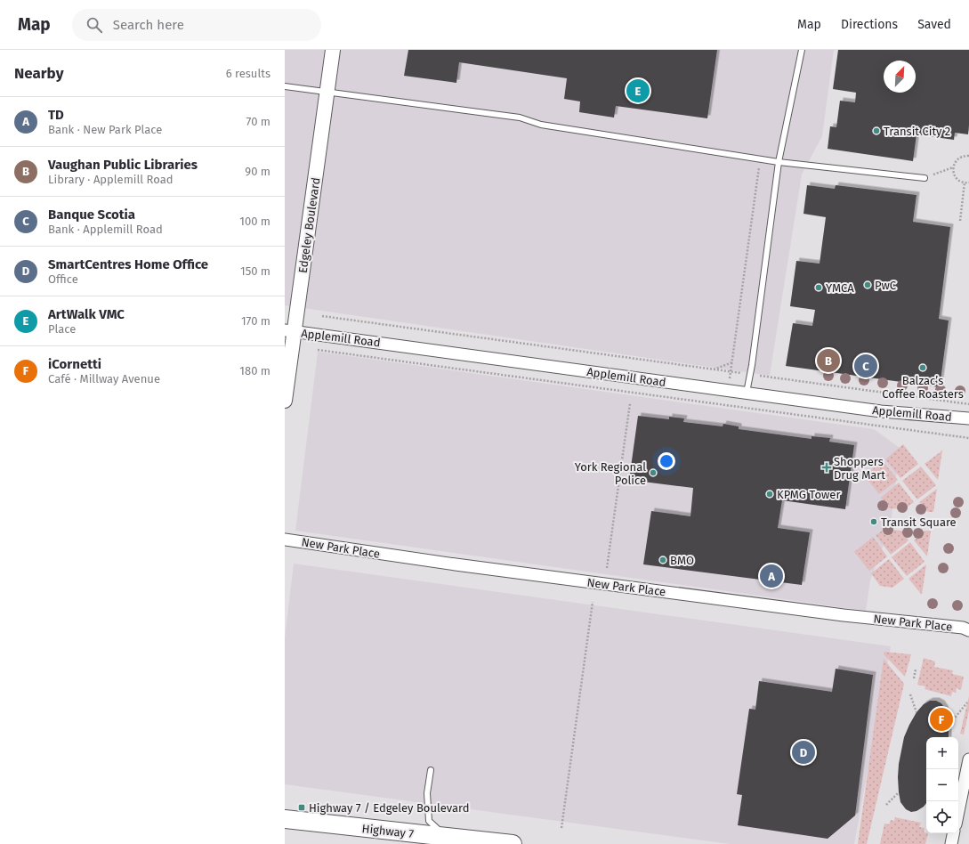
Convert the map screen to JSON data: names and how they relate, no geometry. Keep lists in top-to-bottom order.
{
  "streets": {
    "main road": ["Highway 7"],
    "street": ["Edgeley Boulevard", "Applemill Road", "New Park Place"]
  },
  "crossings": [
    ["Edgeley Boulevard", "Applemill Road"]
  ],
  "places": {
    "other": [
      "Transit City 2",
      "PwC",
      "YMCA",
      "Balzac’s Coffee Roasters",
      "York Regional Police",
      "KPMG Tower",
      "Transit Square",
      "BMO"
    ],
    "health": ["Shoppers Drug Mart"],
    "transit": ["Highway 7 / Edgeley Boulevard"]
  },
  "north": "top right",
  "page": {
    "header": "Map",
    "search": "Search here",
    "nav": ["Map", "Directions", "Saved"],
    "heading": ["Nearby", "6 results"],
    "pins": [
      "E",
      "B",
      "C",
      "A",
      "F",
      "D"
    ],
    "list": [
      {
        "mark": "A",
        "name": "TD",
        "note": "Bank · New Park Place",
        "value": "70 m"
      },
      {
        "mark": "B",
        "name": "Vaughan Public Libraries",
        "note": "Library · Applemill Road",
        "value": "90 m"
      },
      {
        "mark": "C",
        "name": "Banque Scotia",
        "note": "Bank · Applemill Road",
        "value": "100 m"
      },
      {
        "mark": "D",
        "name": "SmartCentres Home Office",
        "note": "Office",
        "value": "150 m"
      },
      {
        "mark": "E",
        "name": "ArtWalk VMC",
        "note": "Place",
        "value": "170 m"
      },
      {
        "mark": "F",
        "name": "iCornetti",
        "note": "Café · Millway Avenue",
        "value": "180 m"
      }
    ],
    "map_buttons": ["+", "−"]
  }
}
